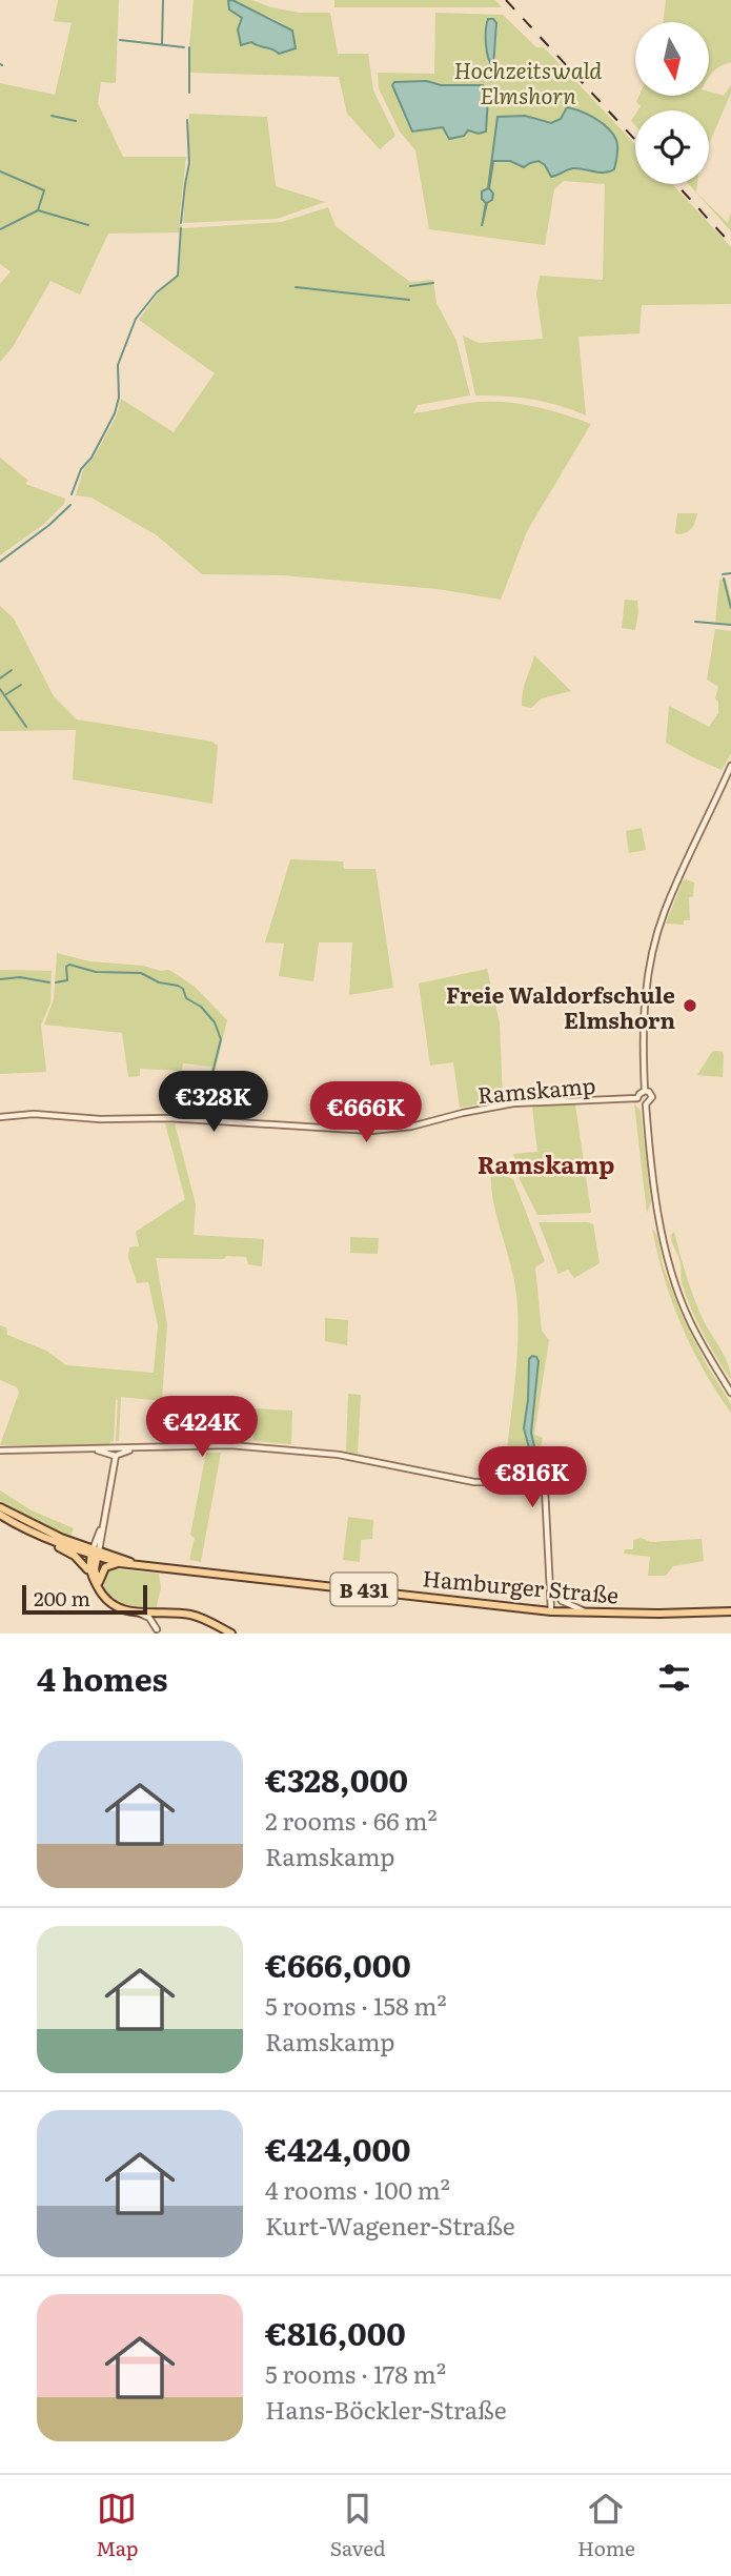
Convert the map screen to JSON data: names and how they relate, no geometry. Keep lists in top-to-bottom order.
{
  "streets": {
    "main road": ["Hamburger Straße", "B 431"],
    "street": ["Ramskamp"]
  },
  "crossings": [
    ["Hamburger Straße", "B 431"]
  ],
  "districts": ["Ramskamp"],
  "parks": ["Hochzeitswald Elmshorn"],
  "places": ["Freie Waldorfschule Elmshorn"],
  "scale_bar": "200 m",
  "north": "bottom",
  "page": {
    "price": [
      "€328K",
      "€666K",
      "€424K",
      "€816K"
    ],
    "scale": "200 m",
    "heading": "4 homes",
    "list": [
      {
        "name": "€328,000",
        "note": "2 rooms · 66 m² · Ramskamp"
      },
      {
        "name": "€666,000",
        "note": "5 rooms · 158 m² · Ramskamp"
      },
      {
        "name": "€424,000",
        "note": "4 rooms · 100 m² · Kurt-Wagener-Straße"
      },
      {
        "name": "€816,000",
        "note": "5 rooms · 178 m² · Hans-Böckler-Straße"
      }
    ],
    "tabs": ["Map", "Saved", "Home"]
  }
}
